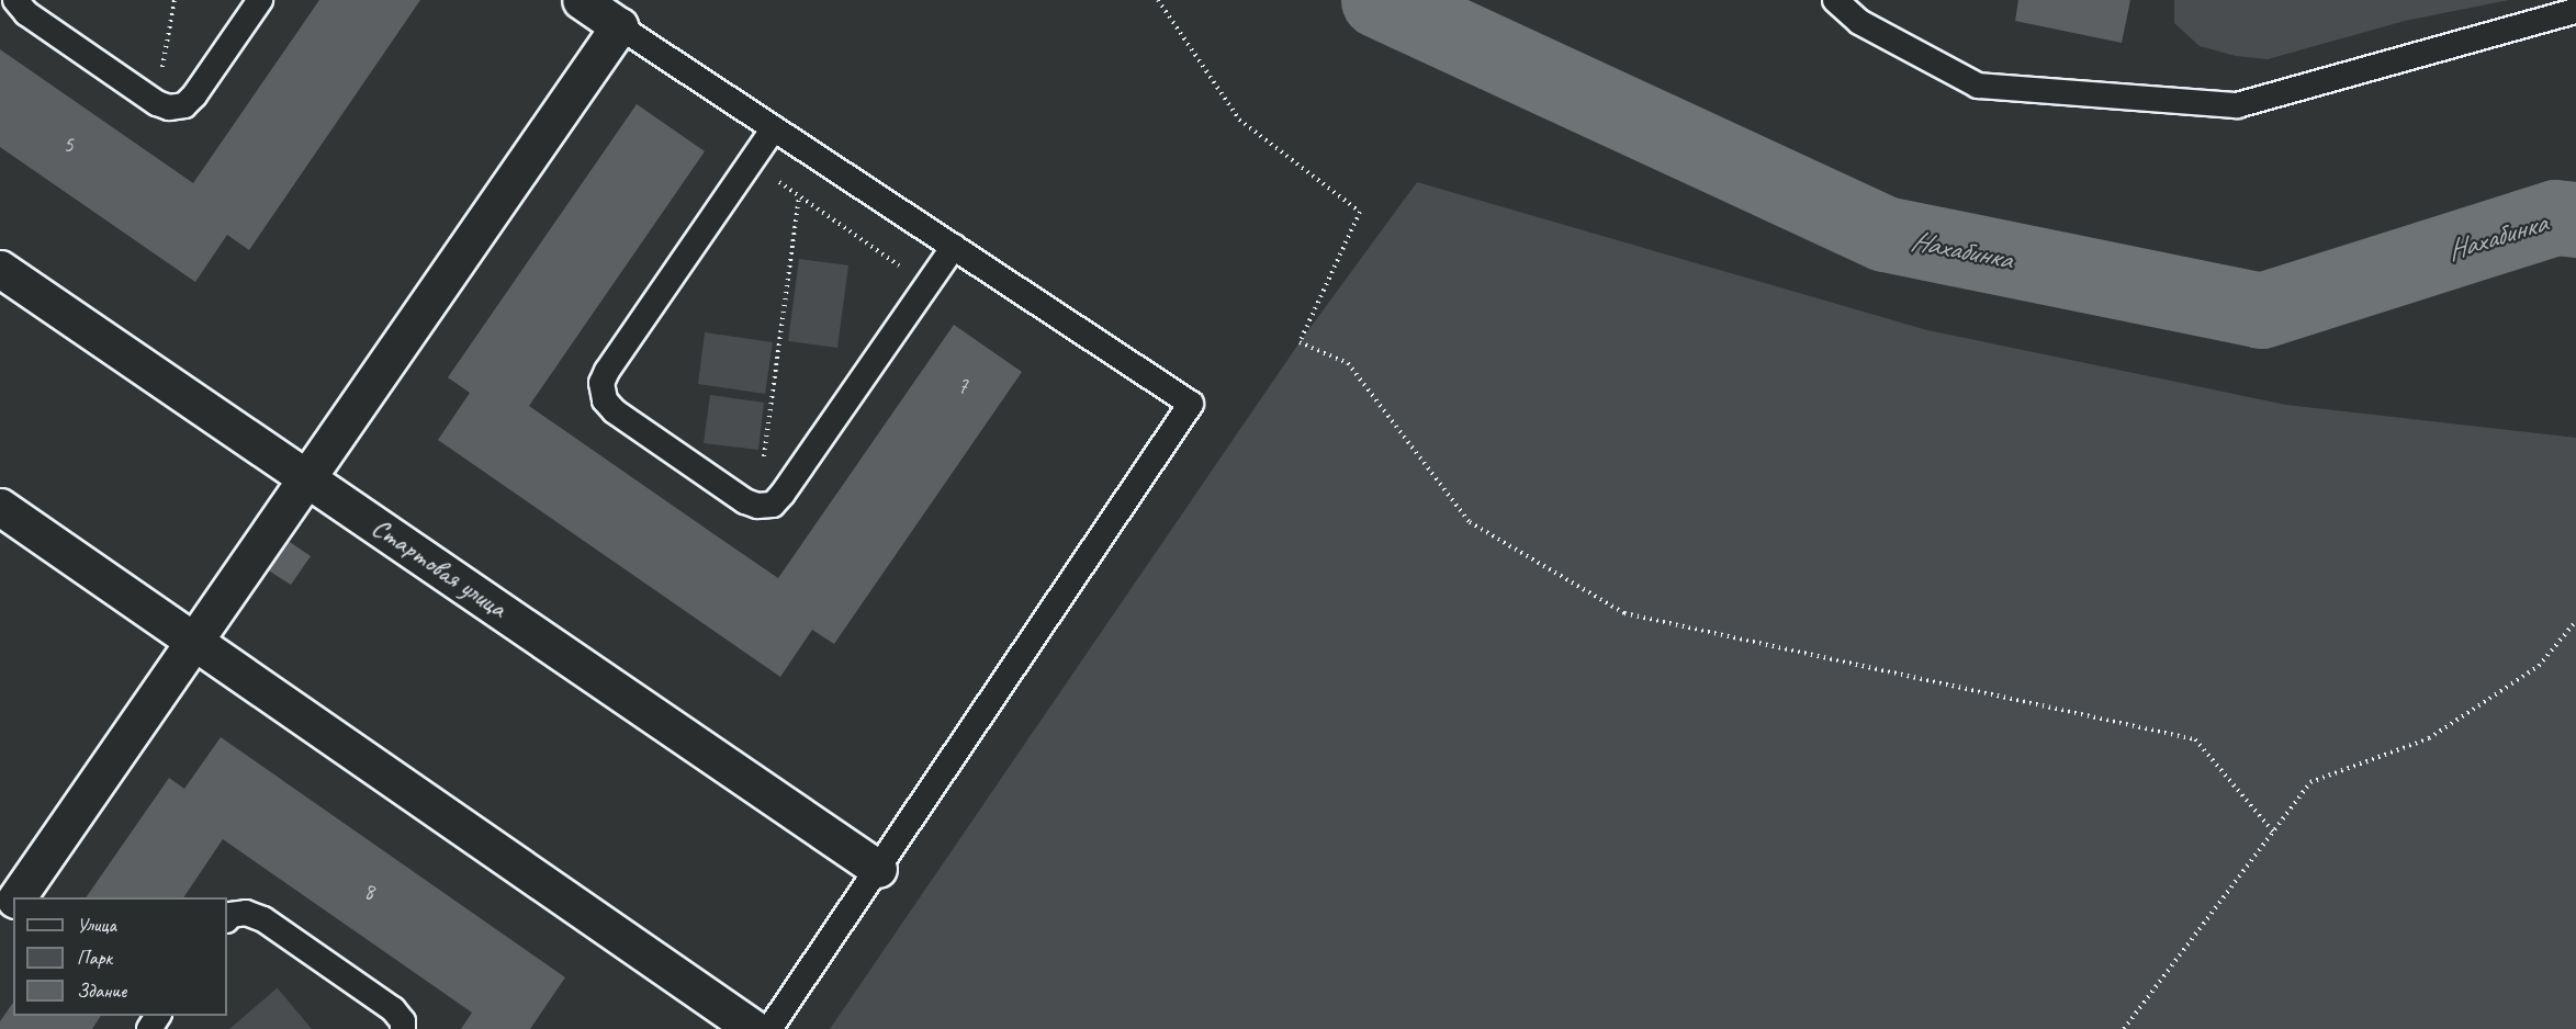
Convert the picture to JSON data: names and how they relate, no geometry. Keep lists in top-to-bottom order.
{
  "streets": {
    "street": ["Стартовая улица"]
  },
  "water": ["Нахабинка"],
  "house_numbers": ["5", "7", "8"],
  "legend": ["Улица", "Парк", "Здание"]
}
